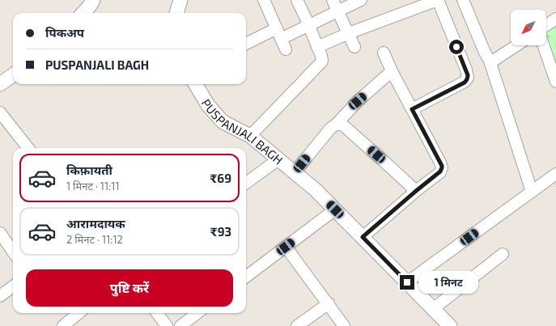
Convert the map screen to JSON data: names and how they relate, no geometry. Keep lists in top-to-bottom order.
{
  "streets": {
    "street": ["PUSPANJALI BAGH"]
  },
  "north": "bottom left",
  "page": {
    "banner": ["पिकअप", "PUSPANJALI BAGH"],
    "list": [
      {
        "name": "किफ़ायती",
        "note": "1 मिनट · 11:11",
        "value": "₹69"
      },
      {
        "name": "आरामदायक",
        "note": "2 मिनट · 11:12",
        "value": "₹93"
      }
    ],
    "buttons": "पुष्टि करें",
    "bubble": "1 मिनट"
  }
}
